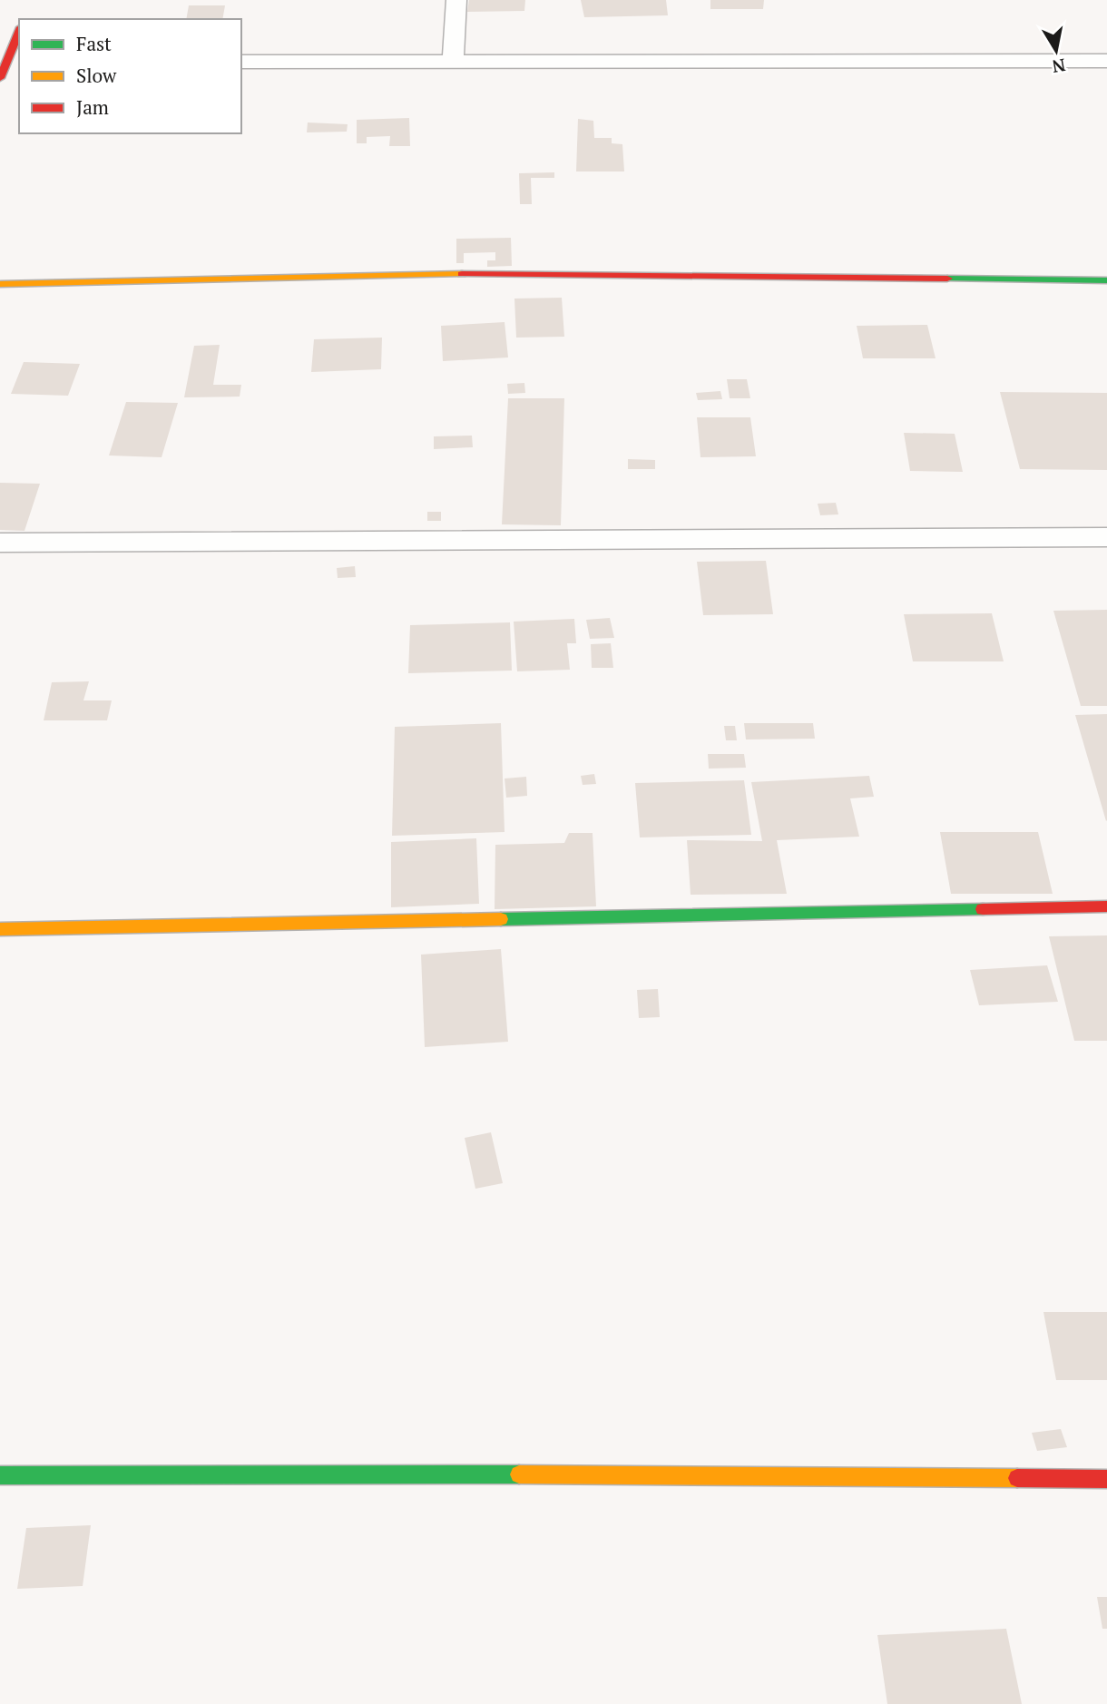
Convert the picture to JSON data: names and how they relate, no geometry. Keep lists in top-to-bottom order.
{
  "legend": ["Fast", "Slow", "Jam"],
  "north": "bottom"
}
